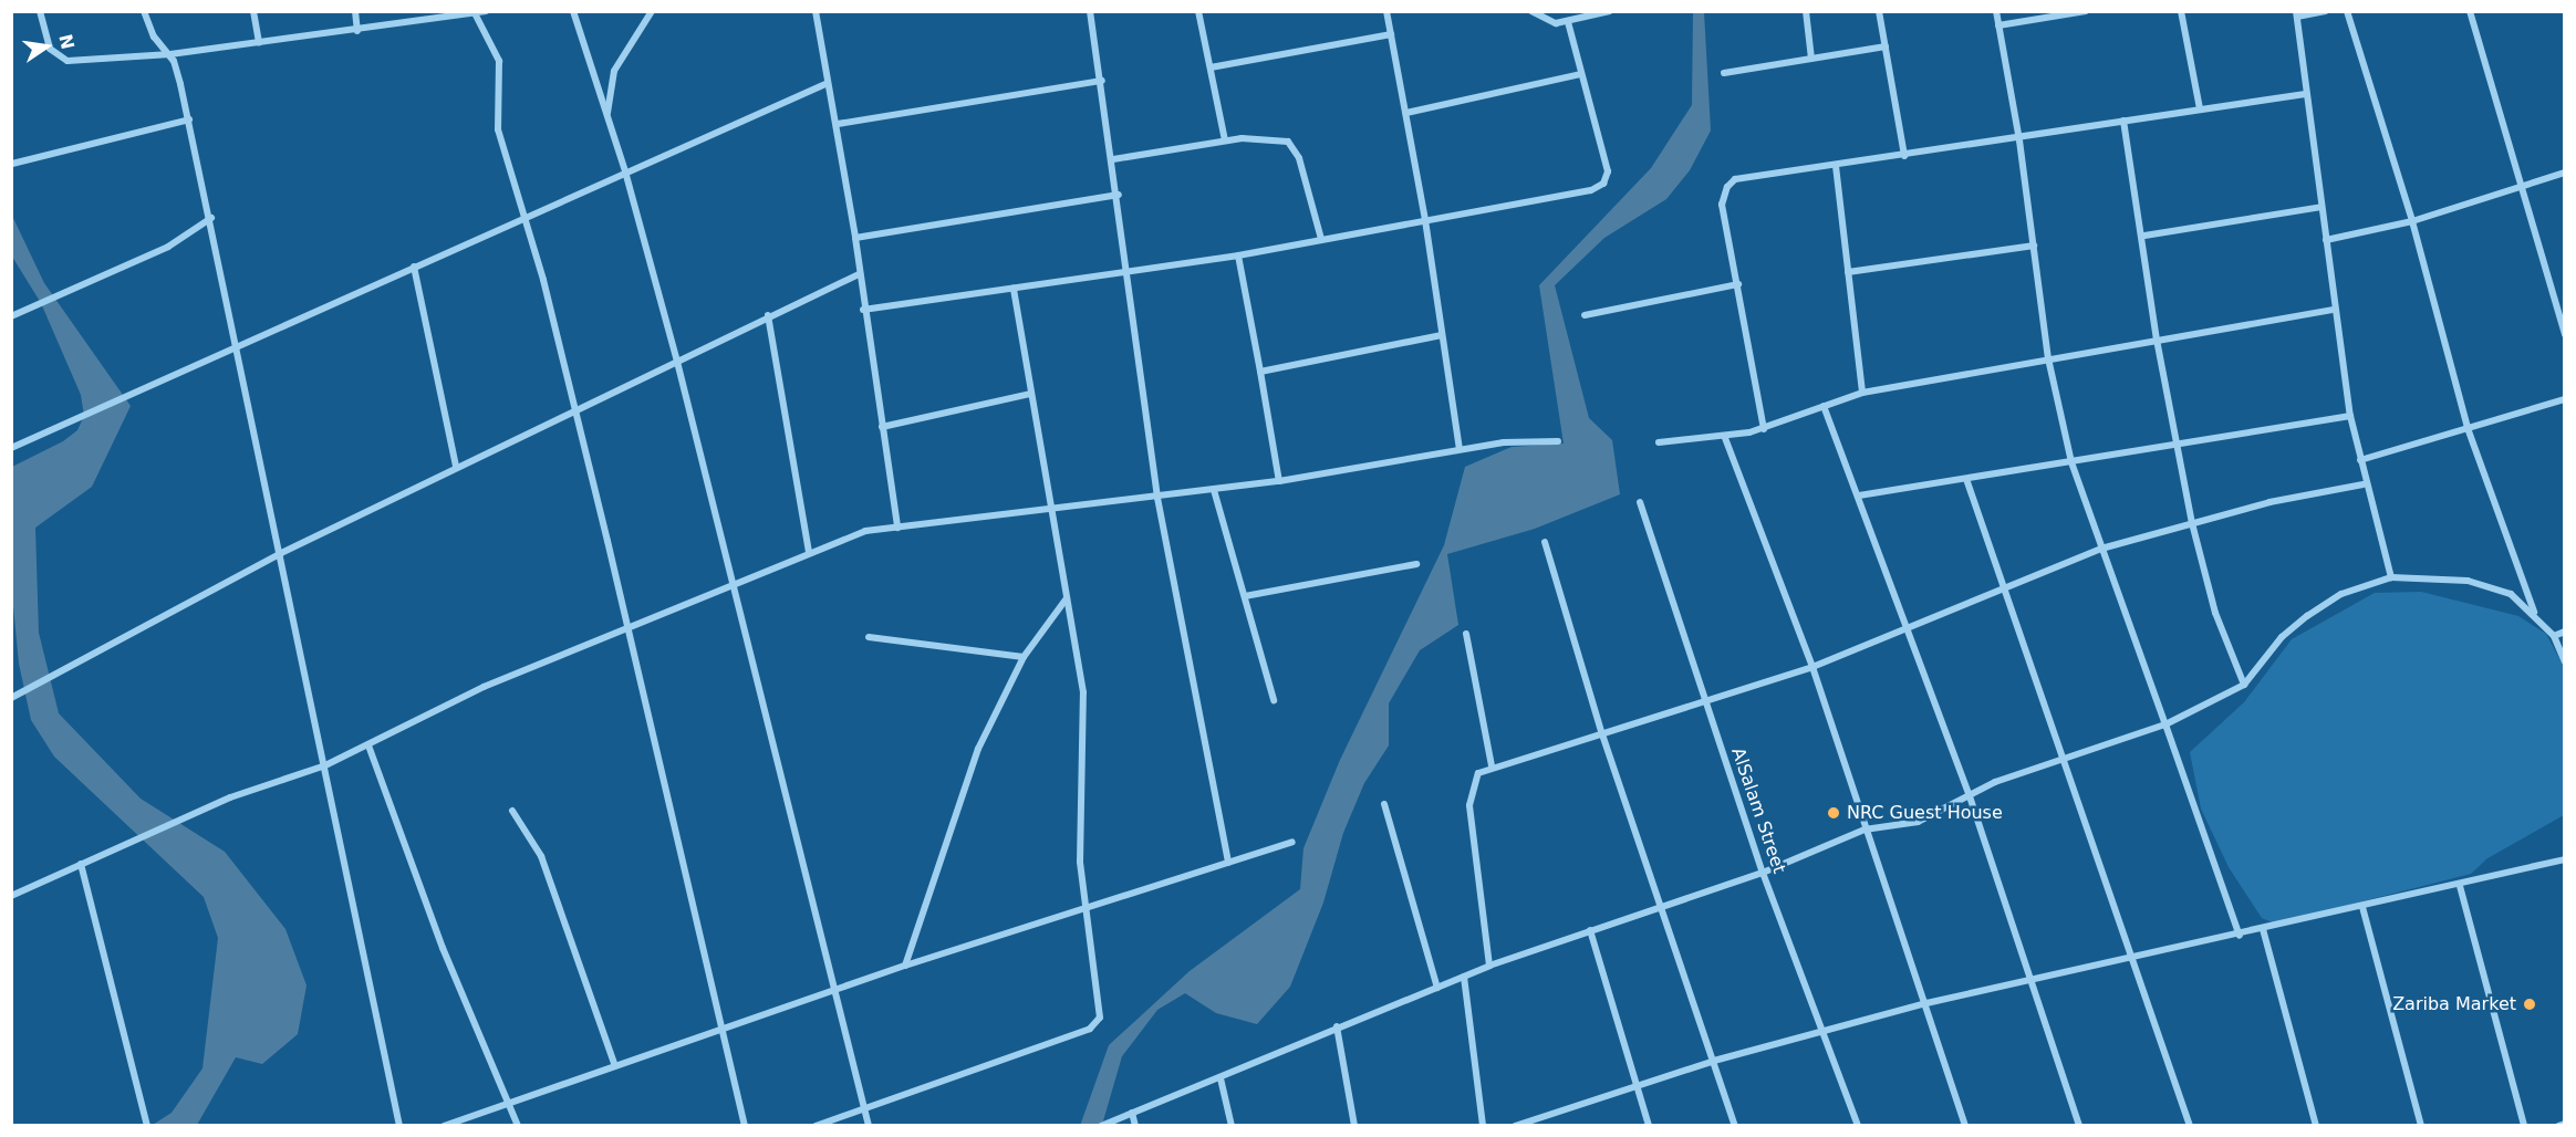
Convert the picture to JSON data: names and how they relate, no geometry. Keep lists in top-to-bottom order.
{
  "streets": {
    "street": ["AlSalam Street"]
  },
  "places": ["NRC Guest House", "Zariba Market"],
  "north": "right"
}
